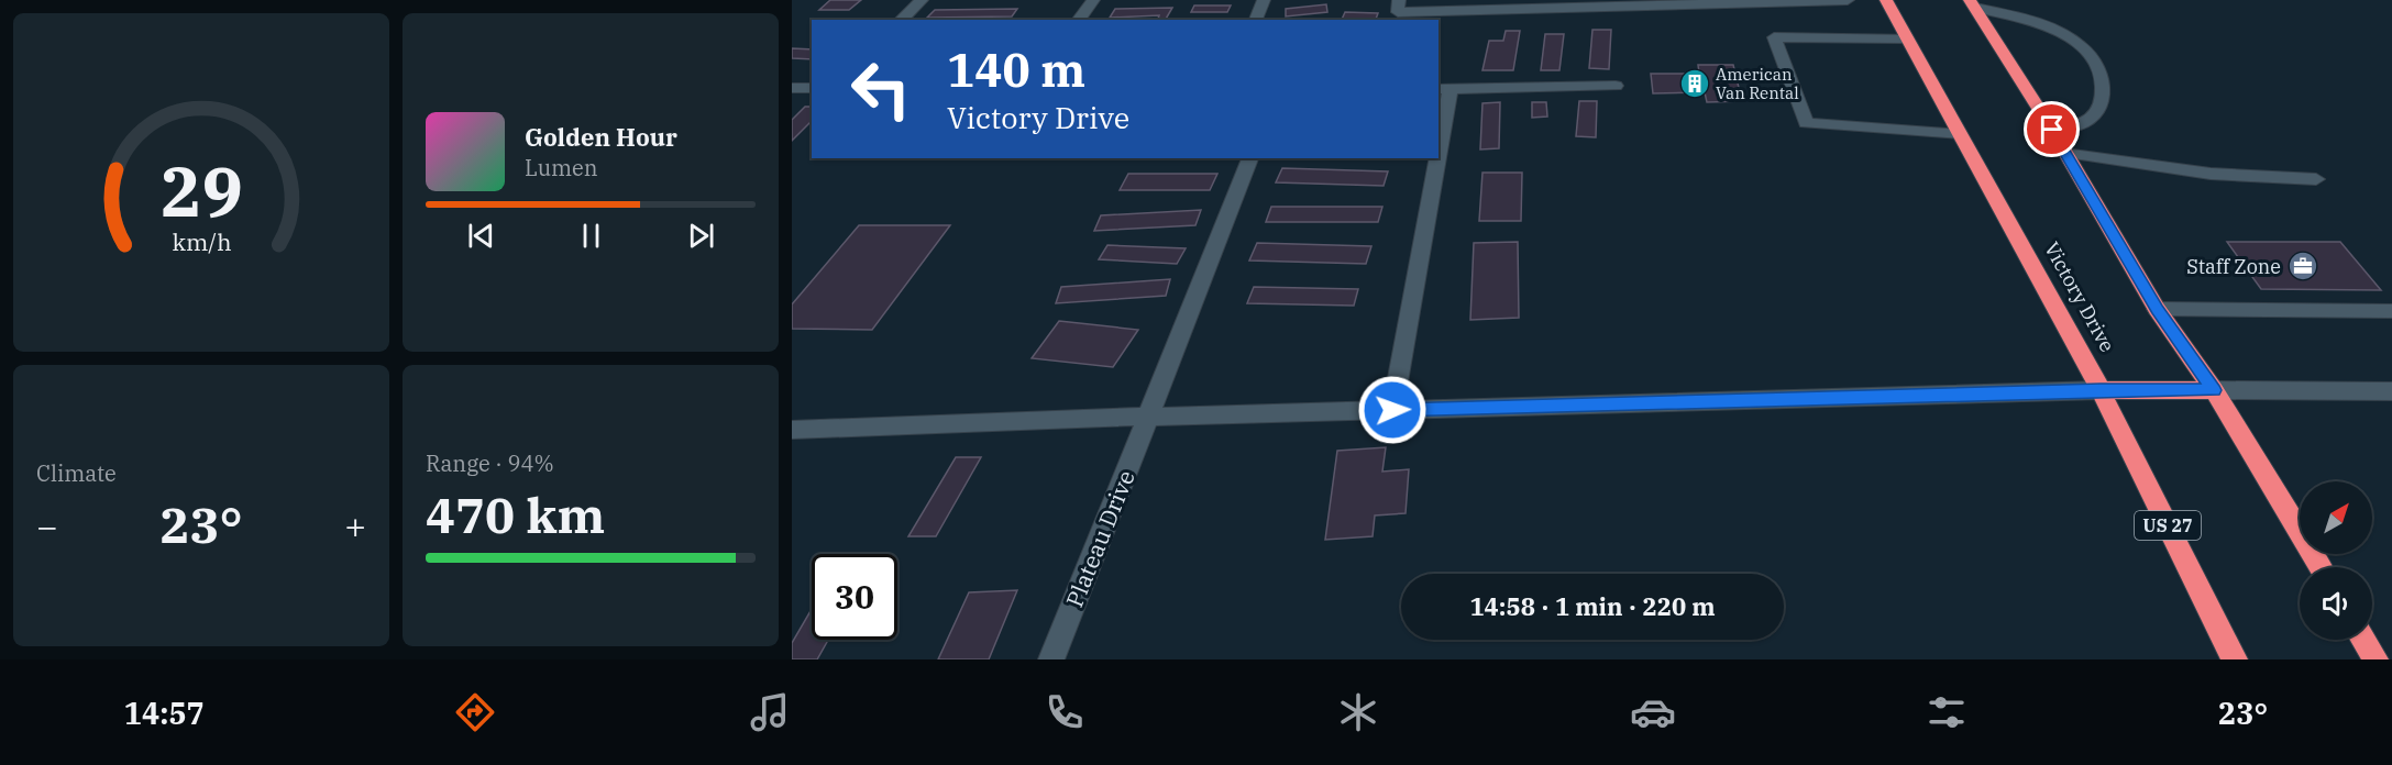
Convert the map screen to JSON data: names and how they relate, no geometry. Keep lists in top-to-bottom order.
{
  "streets": {
    "highway": ["Victory Drive", "US 27"],
    "street": ["Plateau Drive"]
  },
  "places": {
    "building": ["American Van Rental"],
    "office": ["Staff Zone"]
  },
  "north": "top right",
  "page": {
    "turn": ["140 m", "Victory Drive"],
    "song": ["Golden Hour", "Lumen"],
    "tile": [
      "Climate",
      ["Range · 94%", "470 km"]
    ],
    "heat": ["−", "23°", "+"],
    "limit": "30",
    "trip": "14:58 · 1 min · 220 m",
    "tabs": ["14:57", "23°"],
    "gauge": ["29", "km/h"]
  }
}
